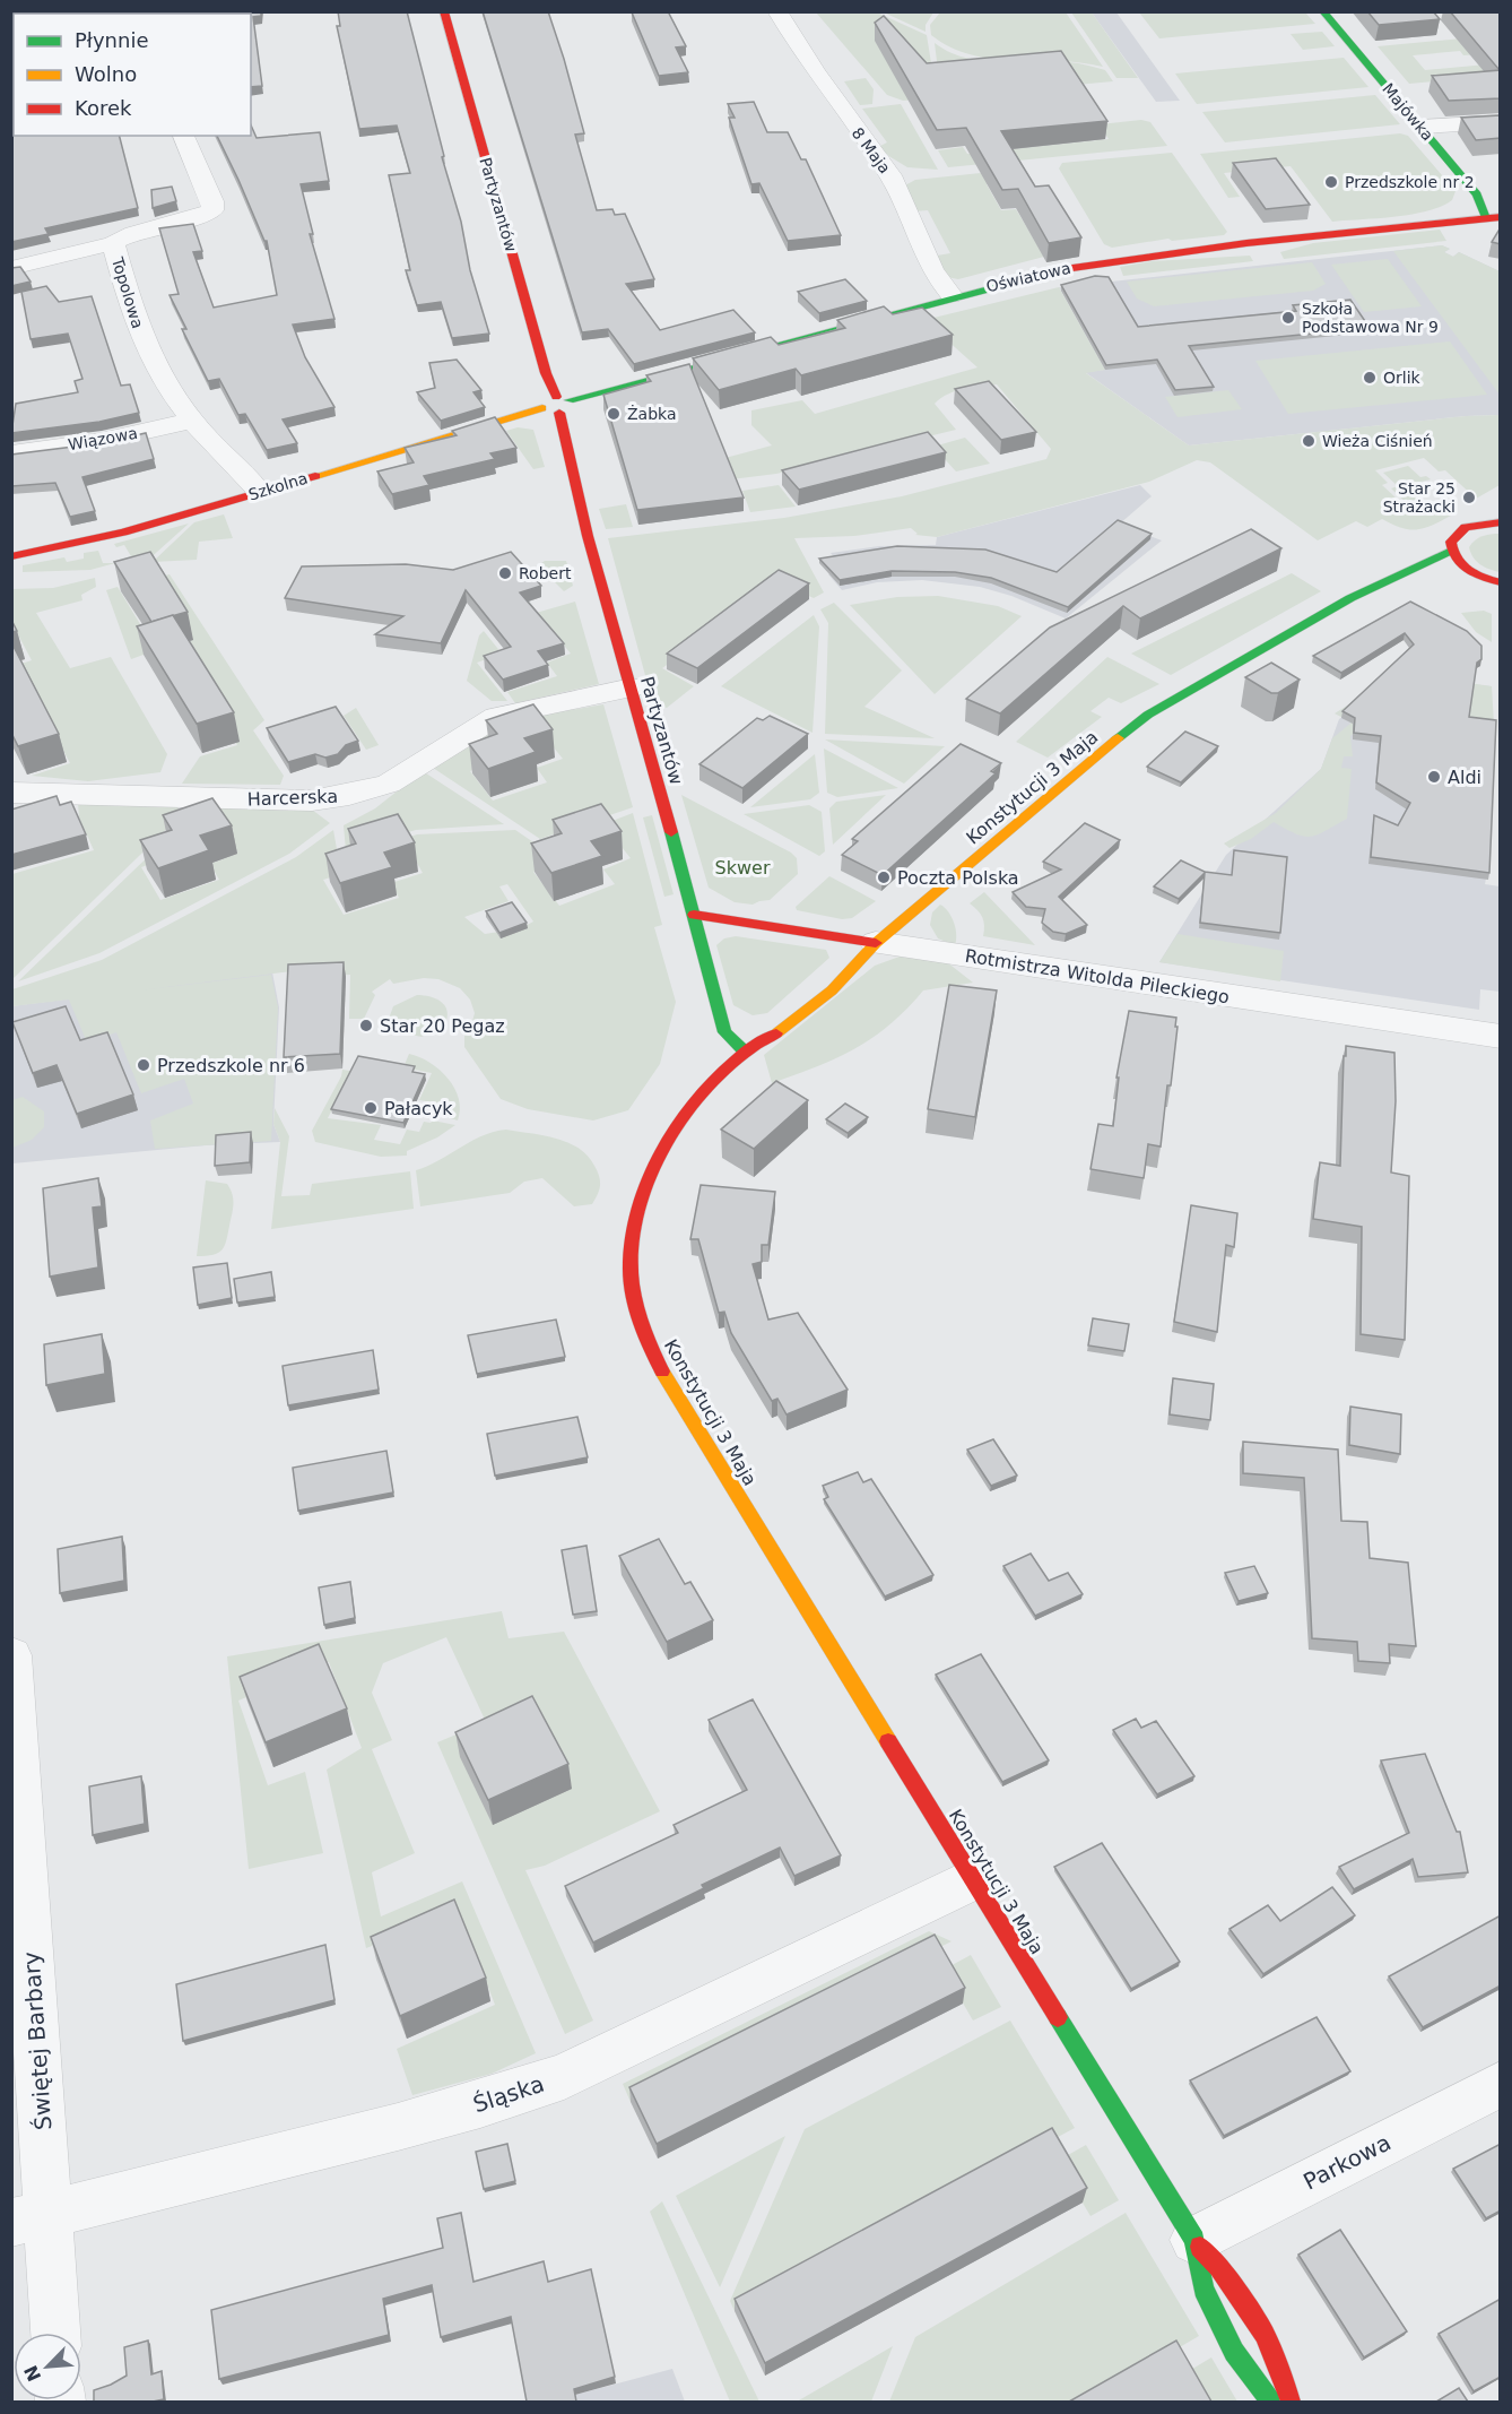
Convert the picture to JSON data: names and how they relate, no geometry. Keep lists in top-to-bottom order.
{
  "streets": {
    "street": [
      "Majówka",
      "8 Maja",
      "Partyzantów",
      "Oświatowa",
      "Topolowa",
      "Wiązowa",
      "Szkolna",
      "Konstytucji 3 Maja",
      "Harcerska",
      "Rotmistrza Witolda Pileckiego",
      "Świętej Barbary",
      "Śląska",
      "Parkowa"
    ]
  },
  "crossings": [
    ["Majówka", "Oświatowa"],
    ["8 Maja", "Oświatowa"],
    ["Partyzantów", "Oświatowa"],
    ["Partyzantów", "Szkolna"],
    ["Partyzantów", "Konstytucji 3 Maja"],
    ["Partyzantów", "Harcerska"],
    ["Partyzantów", "Rotmistrza Witolda Pileckiego"],
    ["Oświatowa", "Szkolna"],
    ["Topolowa", "Wiązowa"],
    ["Topolowa", "Szkolna"],
    ["Konstytucji 3 Maja", "Rotmistrza Witolda Pileckiego"],
    ["Konstytucji 3 Maja", "Śląska"],
    ["Konstytucji 3 Maja", "Parkowa"],
    ["Świętej Barbary", "Śląska"]
  ],
  "parks": ["Skwer"],
  "places": [
    "Przedszkole nr 2",
    "Szkoła Podstawowa Nr 9",
    "Orlik",
    "Żabka",
    "Wieża Ciśnień",
    "Star 25 Strażacki",
    "Robert",
    "Aldi",
    "Poczta Polska",
    "Star 20 Pegaz",
    "Przedszkole nr 6",
    "Pałacyk"
  ],
  "legend": ["Płynnie", "Wolno", "Korek"],
  "north": "bottom left"
}
